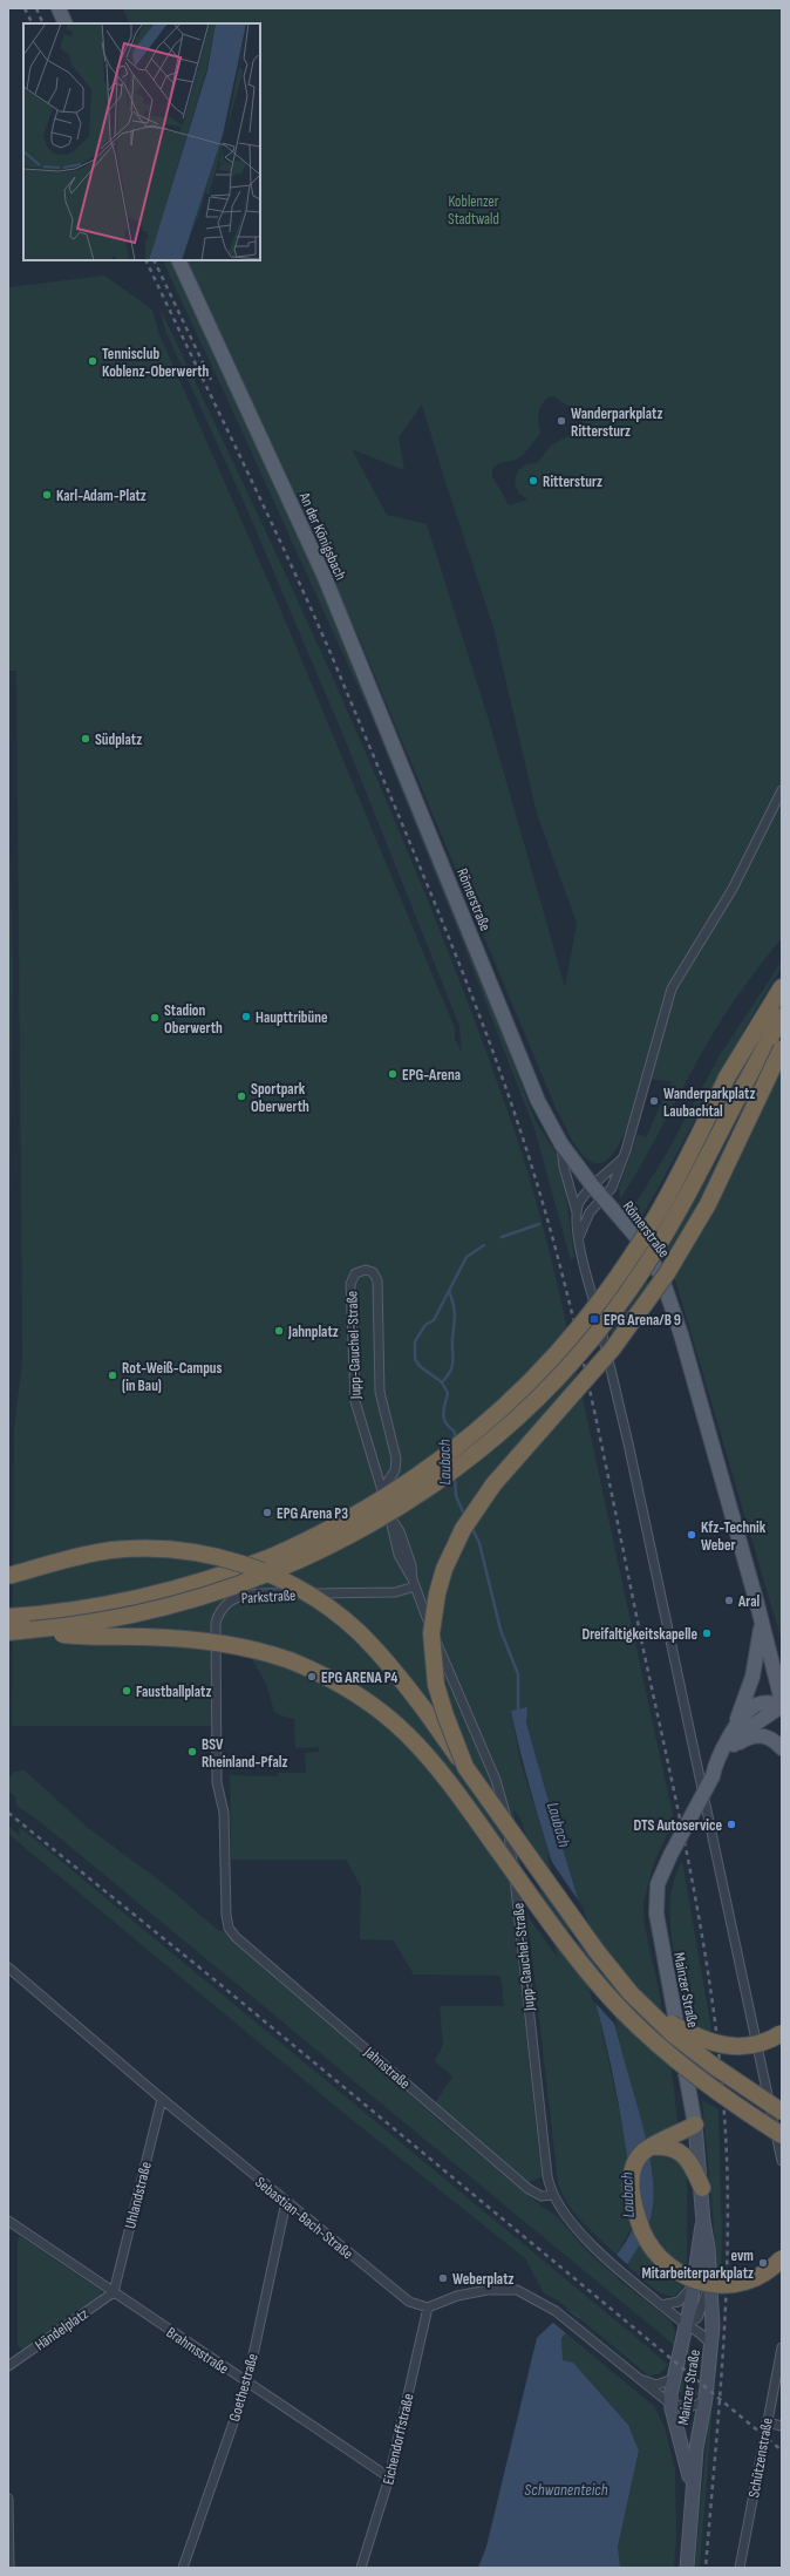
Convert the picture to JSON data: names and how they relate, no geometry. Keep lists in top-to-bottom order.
{
  "streets": {
    "main road": ["An der Königsbach", "Römerstraße", "Mainzer Straße"],
    "street": [
      "Jupp-Gauchel-Straße",
      "Parkstraße",
      "Jahnstraße",
      "Uhlandstraße",
      "Sebastian-Bach-Straße",
      "Händelplatz",
      "Brahmsstraße",
      "Goethestraße",
      "Eichendorffstraße",
      "Schützenstraße"
    ]
  },
  "crossings": [
    ["An der Königsbach", "Römerstraße"],
    ["Jupp-Gauchel-Straße", "Parkstraße"],
    ["Jupp-Gauchel-Straße", "Mainzer Straße"],
    ["Jupp-Gauchel-Straße", "Jahnstraße"],
    ["Parkstraße", "Jahnstraße"],
    ["Uhlandstraße", "Sebastian-Bach-Straße"],
    ["Uhlandstraße", "Händelplatz"],
    ["Uhlandstraße", "Brahmsstraße"],
    ["Sebastian-Bach-Straße", "Goethestraße"],
    ["Sebastian-Bach-Straße", "Eichendorffstraße"],
    ["Händelplatz", "Brahmsstraße"],
    ["Brahmsstraße", "Goethestraße"],
    ["Brahmsstraße", "Eichendorffstraße"]
  ],
  "water": ["Laubach", "Schwanenteich"],
  "parks": ["Koblenzer Stadtwald"],
  "places": {
    "other": [
      "Tennisclub Koblenz-Oberwerth",
      "Wanderparkplatz Rittersturz",
      "Rittersturz",
      "Karl-Adam-Platz",
      "Südplatz",
      "Haupttribüne",
      "Stadion Oberwerth",
      "EPG-Arena",
      "Sportpark Oberwerth",
      "Wanderparkplatz Laubachtal",
      "Jahnplatz",
      "Rot-Weiß-Campus (in Bau)",
      "EPG Arena P3",
      "Kfz-Technik Weber",
      "Aral",
      "Dreifaltigkeitskapelle",
      "EPG ARENA P4",
      "Faustballplatz",
      "BSV Rheinland-Pfalz",
      "DTS Autoservice",
      "evm Mitarbeiterparkplatz",
      "Weberplatz"
    ],
    "transit": ["EPG Arena/B 9"]
  }
}
